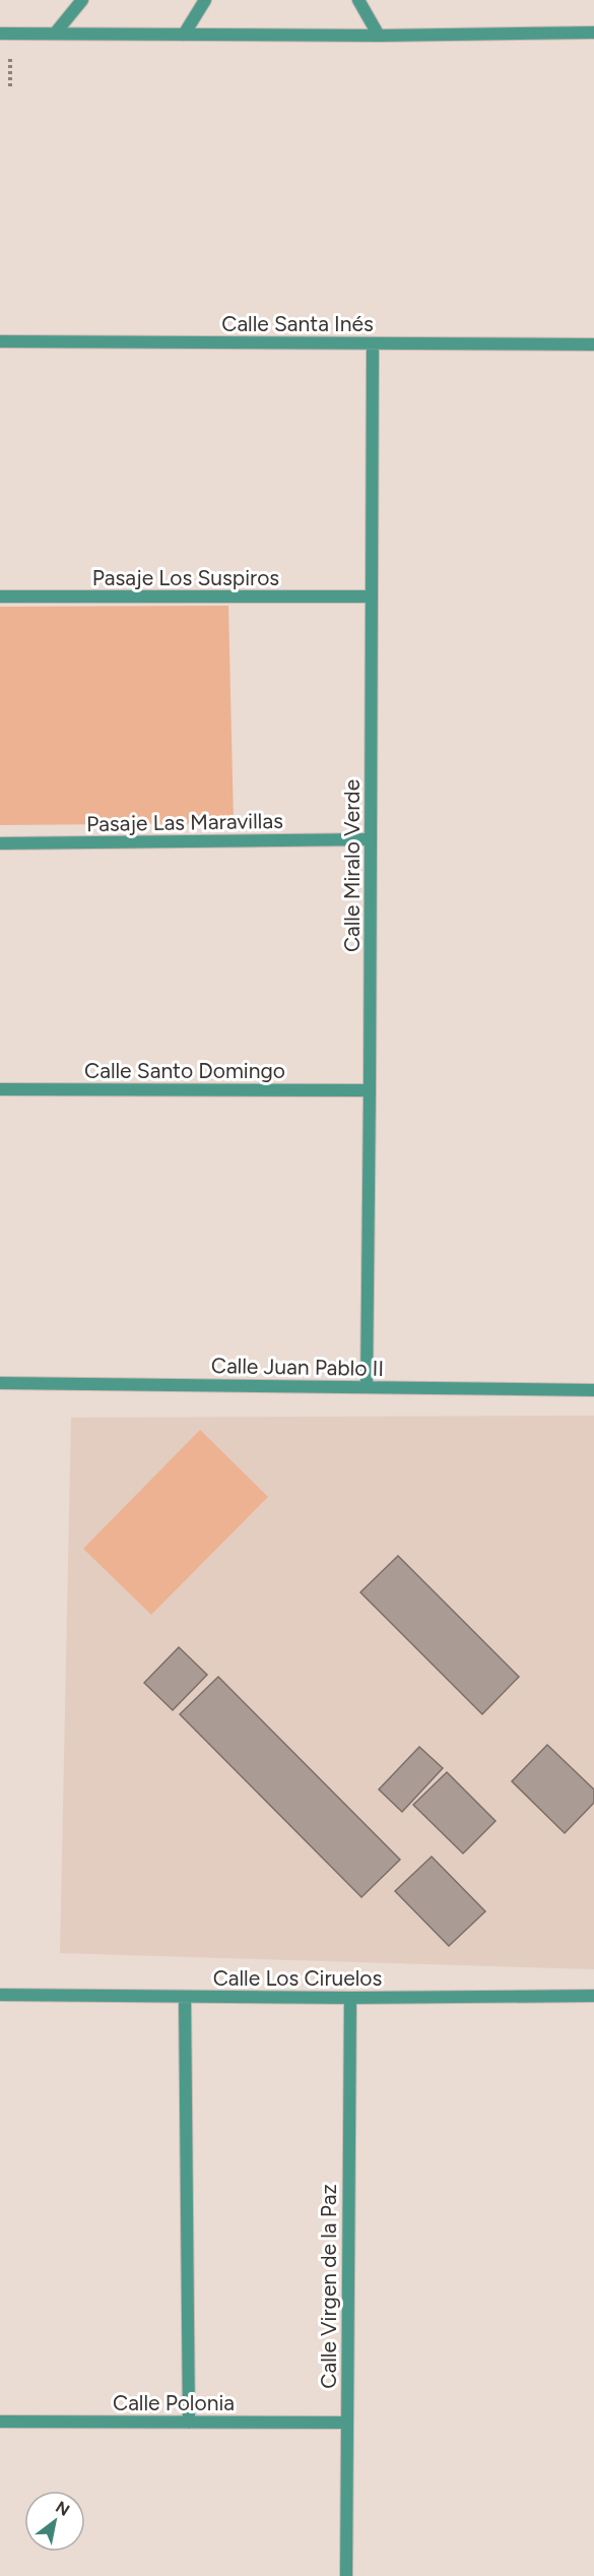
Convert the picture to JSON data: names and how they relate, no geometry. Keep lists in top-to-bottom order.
{
  "streets": {
    "street": [
      "Calle Santa Inés",
      "Pasaje Los Suspiros",
      "Pasaje Las Maravillas",
      "Calle Miralo Verde",
      "Calle Santo Domingo",
      "Calle Juan Pablo II",
      "Calle Los Ciruelos",
      "Calle Virgen de la Paz",
      "Calle Polonia"
    ]
  },
  "crossings": [
    ["Calle Santa Inés", "Calle Miralo Verde"],
    ["Pasaje Los Suspiros", "Calle Miralo Verde"],
    ["Pasaje Las Maravillas", "Calle Miralo Verde"],
    ["Calle Miralo Verde", "Calle Santo Domingo"],
    ["Calle Miralo Verde", "Calle Juan Pablo II"],
    ["Calle Los Ciruelos", "Calle Virgen de la Paz"],
    ["Calle Virgen de la Paz", "Calle Polonia"]
  ],
  "north": "top right"
}
